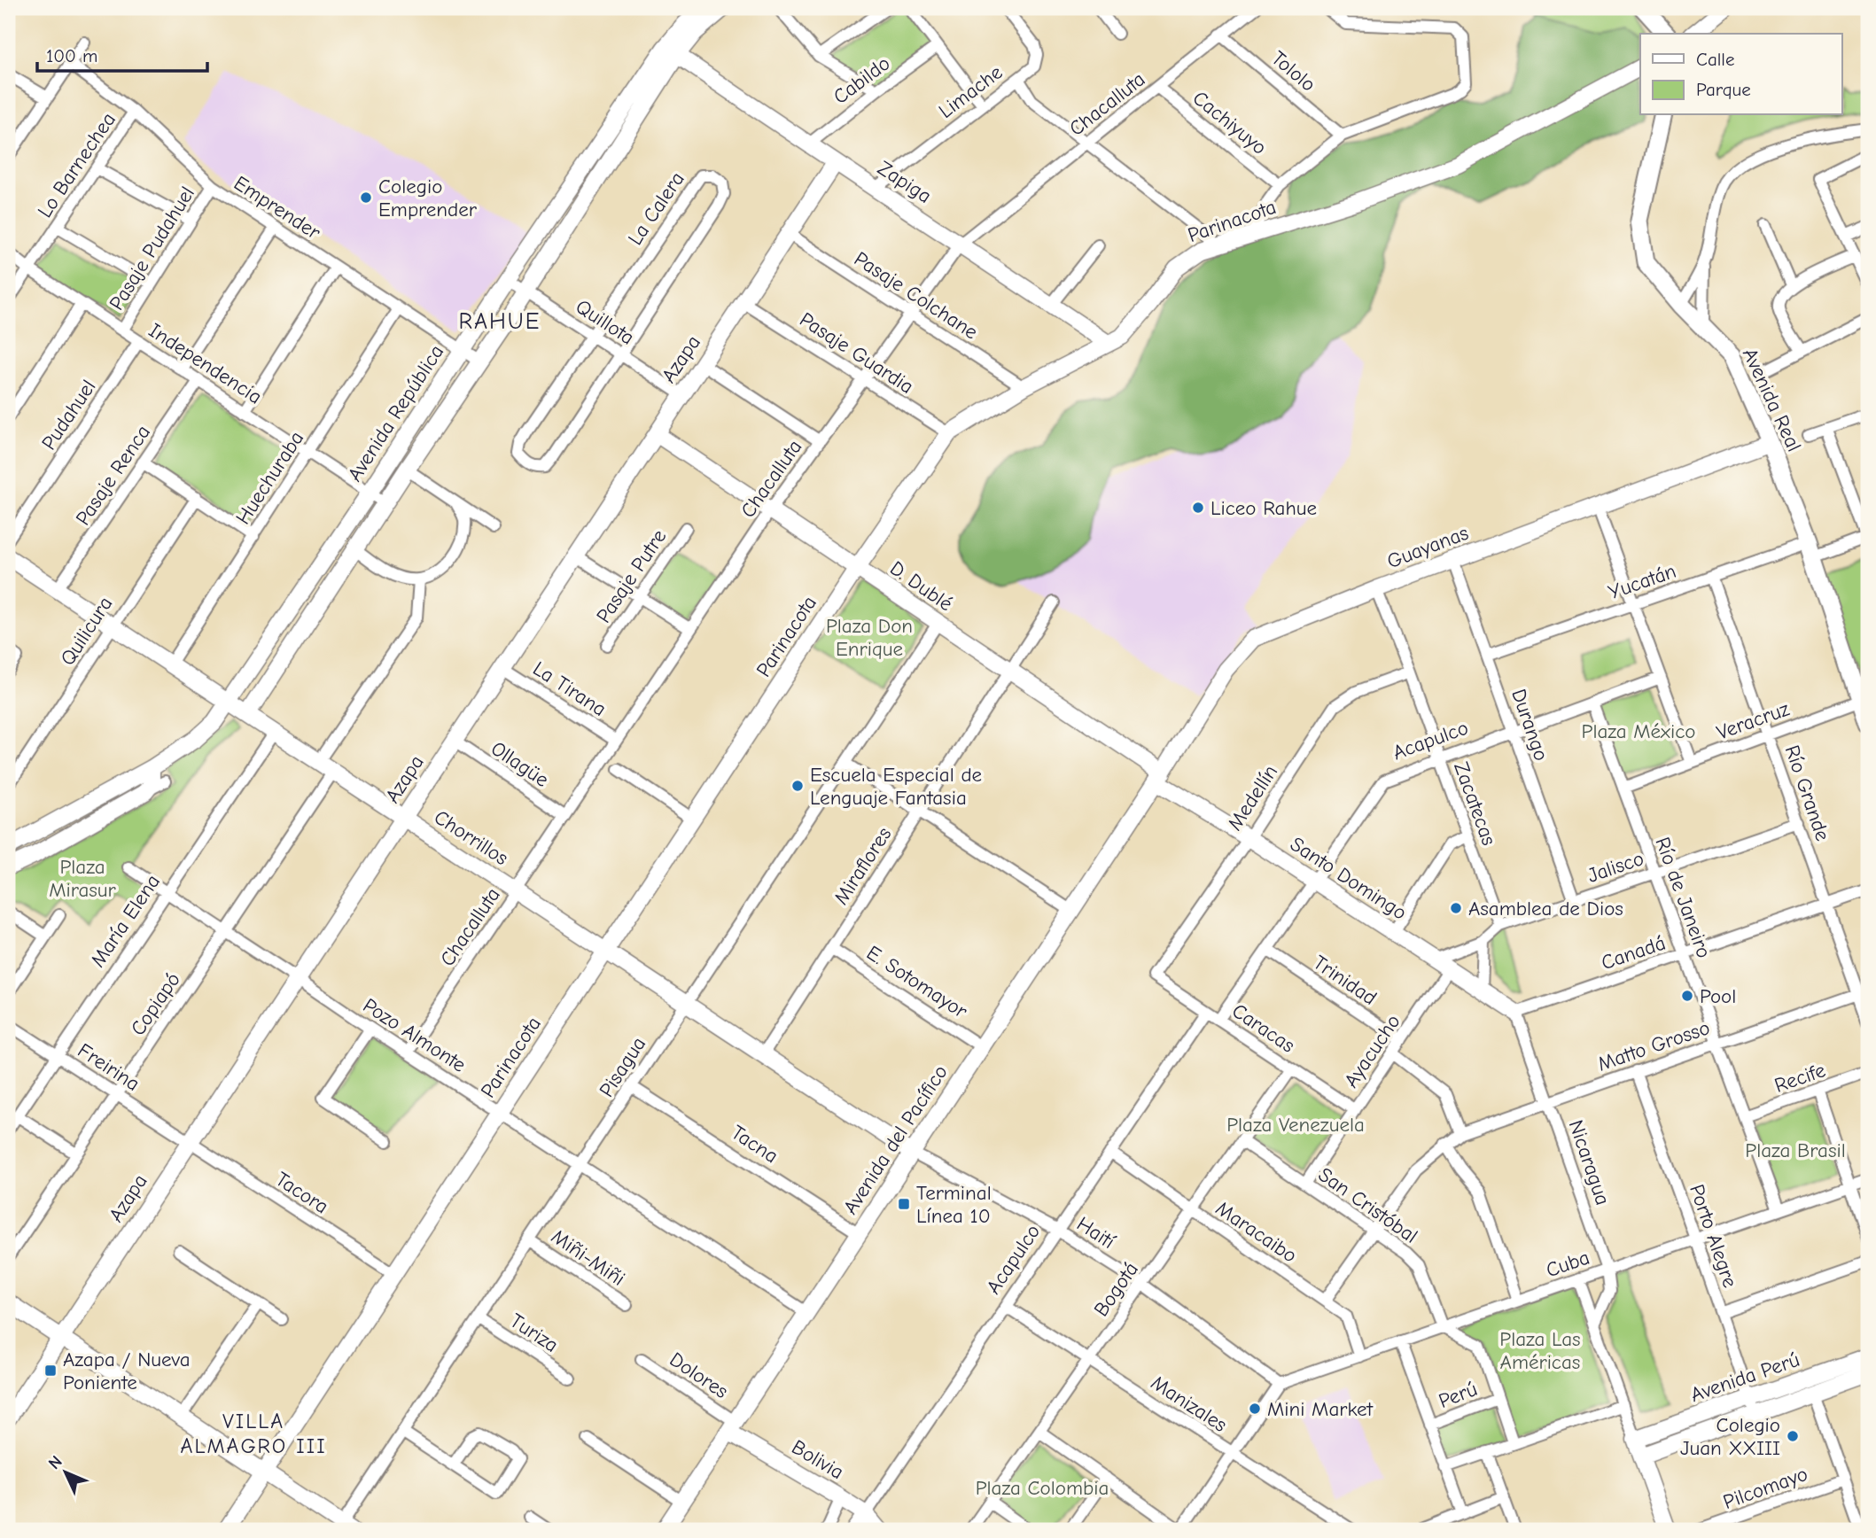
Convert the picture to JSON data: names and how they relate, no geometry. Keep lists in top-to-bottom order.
{
  "streets": {
    "main road": ["Avenida Real"],
    "street": [
      "Tololo",
      "Cabildo",
      "Limache",
      "Chacalluta",
      "Cachiyuyo",
      "Lo Barnechea",
      "Zapiga",
      "Emprender",
      "La Calera",
      "Parinacota",
      "Pasaje Pudahuel",
      "Pasaje Colchane",
      "Quillota",
      "Pasaje Guardia",
      "Azapa",
      "Independencia",
      "Avenida República",
      "Pudahuel",
      "Pasaje Renca",
      "Huechuraba",
      "Guayanas",
      "Pasaje Putre",
      "Yucatán",
      "D. Dublé",
      "Quilicura",
      "La Tirana",
      "Veracruz",
      "Durango",
      "Acapulco",
      "Ollagüe",
      "Río Grande",
      "Medellín",
      "Zacatecas",
      "Chorrillos",
      "Miraflores",
      "Jalisco",
      "Santo Domingo",
      "Río de Janeiro",
      "María Elena",
      "Canadá",
      "Trinidad",
      "E. Sotomayor",
      "Copiapó",
      "Caracas",
      "Pozo Almonte",
      "Matto Grosso",
      "Ayacucho",
      "Freirina",
      "Pisagua",
      "Recife",
      "Avenida del Pacífico",
      "Tacna",
      "Nicaragua",
      "Tacora",
      "San Cristóbal",
      "Maracaibo",
      "Haití",
      "Porto Alegre",
      "Miñi-Miñi",
      "Cuba",
      "Bogotá",
      "Turiza",
      "Dolores",
      "Avenida Perú",
      "Perú",
      "Manizales",
      "Bolivia",
      "Pilcomayo"
    ]
  },
  "crossings": [
    ["Tololo", "Chacalluta"],
    ["Cabildo", "Zapiga"],
    ["Limache", "Zapiga"],
    ["Chacalluta", "Cachiyuyo"],
    ["Chacalluta", "Zapiga"],
    ["Chacalluta", "Pasaje Colchane"],
    ["Chacalluta", "Pasaje Guardia"],
    ["Chacalluta", "D. Dublé"],
    ["Chacalluta", "La Tirana"],
    ["Chacalluta", "Ollagüe"],
    ["Chacalluta", "Chorrillos"],
    ["Chacalluta", "Pozo Almonte"],
    ["Lo Barnechea", "Emprender"],
    ["Lo Barnechea", "Independencia"],
    ["Zapiga", "Parinacota"],
    ["Zapiga", "Azapa"],
    ["Zapiga", "Avenida República"],
    ["Emprender", "Pasaje Pudahuel"],
    ["Emprender", "Avenida República"],
    ["Emprender", "Huechuraba"],
    ["La Calera", "Quillota"],
    ["Parinacota", "Pasaje Colchane"],
    ["Parinacota", "Pasaje Guardia"],
    ["Parinacota", "D. Dublé"],
    ["Parinacota", "Chorrillos"],
    ["Parinacota", "Pozo Almonte"],
    ["Parinacota", "Tacora"],
    ["Pasaje Pudahuel", "Independencia"],
    ["Pasaje Colchane", "Azapa"],
    ["Quillota", "Azapa"],
    ["Quillota", "Avenida República"],
    ["Pasaje Guardia", "Azapa"],
    ["Azapa", "D. Dublé"],
    ["Azapa", "La Tirana"],
    ["Azapa", "Ollagüe"],
    ["Azapa", "Chorrillos"],
    ["Azapa", "Pozo Almonte"],
    ["Azapa", "Freirina"],
    ["Azapa", "Tacora"],
    ["Independencia", "Avenida República"],
    ["Independencia", "Pudahuel"],
    ["Independencia", "Pasaje Renca"],
    ["Independencia", "Huechuraba"],
    ["Avenida Real", "Guayanas"],
    ["Avenida Real", "Yucatán"],
    ["Avenida Real", "Veracruz"],
    ["Avenida República", "Chorrillos"],
    ["Pasaje Renca", "Chorrillos"],
    ["Huechuraba", "Chorrillos"],
    ["Guayanas", "D. Dublé"],
    ["Guayanas", "Durango"],
    ["Guayanas", "Zacatecas"],
    ["Guayanas", "Santo Domingo"],
    ["Guayanas", "Avenida del Pacífico"],
    ["Yucatán", "Durango"],
    ["Yucatán", "Río Grande"],
    ["D. Dublé", "Miraflores"],
    ["D. Dublé", "Santo Domingo"],
    ["D. Dublé", "Pisagua"],
    ["D. Dublé", "Avenida del Pacífico"],
    ["Quilicura", "Chorrillos"],
    ["Veracruz", "Río Grande"],
    ["Veracruz", "Río de Janeiro"],
    ["Durango", "Acapulco"],
    ["Durango", "Jalisco"],
    ["Acapulco", "Zacatecas"],
    ["Acapulco", "Santo Domingo"],
    ["Acapulco", "Río de Janeiro"],
    ["Acapulco", "Trinidad"],
    ["Acapulco", "Caracas"],
    ["Acapulco", "Maracaibo"],
    ["Acapulco", "Haití"],
    ["Acapulco", "Manizales"],
    ["Acapulco", "Bolivia"],
    ["Río Grande", "Jalisco"],
    ["Río Grande", "Canadá"],
    ["Río Grande", "Matto Grosso"],
    ["Medellín", "Zacatecas"],
    ["Medellín", "Santo Domingo"],
    ["Medellín", "Caracas"],
    ["Zacatecas", "Jalisco"],
    ["Chorrillos", "Miraflores"],
    ["Chorrillos", "María Elena"],
    ["Chorrillos", "Copiapó"],
    ["Chorrillos", "Pisagua"],
    ["Chorrillos", "Avenida del Pacífico"],
    ["Chorrillos", "Haití"],
    ["Miraflores", "E. Sotomayor"],
    ["Jalisco", "Santo Domingo"],
    ["Jalisco", "Río de Janeiro"],
    ["Santo Domingo", "Canadá"],
    ["Santo Domingo", "Ayacucho"],
    ["Santo Domingo", "Avenida del Pacífico"],
    ["Santo Domingo", "Nicaragua"],
    ["Río de Janeiro", "Canadá"],
    ["Río de Janeiro", "Matto Grosso"],
    ["Río de Janeiro", "Recife"],
    ["Río de Janeiro", "Cuba"],
    ["María Elena", "Pozo Almonte"],
    ["María Elena", "Freirina"],
    ["Canadá", "Nicaragua"],
    ["Trinidad", "Ayacucho"],
    ["E. Sotomayor", "Avenida del Pacífico"],
    ["Copiapó", "Pozo Almonte"],
    ["Copiapó", "Freirina"],
    ["Caracas", "Ayacucho"],
    ["Caracas", "Bogotá"],
    ["Pozo Almonte", "Pisagua"],
    ["Pozo Almonte", "Avenida del Pacífico"],
    ["Matto Grosso", "Nicaragua"],
    ["Matto Grosso", "San Cristóbal"],
    ["Matto Grosso", "Maracaibo"],
    ["Matto Grosso", "Porto Alegre"],
    ["Ayacucho", "San Cristóbal"],
    ["Freirina", "Tacora"],
    ["Pisagua", "Tacna"],
    ["Pisagua", "Miñi-Miñi"],
    ["Pisagua", "Turiza"],
    ["Avenida del Pacífico", "Tacna"],
    ["Avenida del Pacífico", "Haití"],
    ["Avenida del Pacífico", "Dolores"],
    ["Avenida del Pacífico", "Bolivia"],
    ["Nicaragua", "Cuba"],
    ["San Cristóbal", "Cuba"],
    ["San Cristóbal", "Bogotá"],
    ["Maracaibo", "Cuba"],
    ["Maracaibo", "Bogotá"],
    ["Haití", "Cuba"],
    ["Haití", "Bogotá"],
    ["Porto Alegre", "Cuba"],
    ["Porto Alegre", "Avenida Perú"],
    ["Bogotá", "Manizales"],
    ["Dolores", "Bolivia"]
  ],
  "districts": ["RAHUE", "VILLA ALMAGRO III"],
  "parks": [
    "Plaza Don Enrique",
    "Plaza México",
    "Plaza Mirasur",
    "Plaza Venezuela",
    "Plaza Brasil",
    "Plaza Las Américas",
    "Plaza Colombia"
  ],
  "places": {
    "other": [
      "Colegio Emprender",
      "Liceo Rahue",
      "Escuela Especial de Lenguaje Fantasia",
      "Asamblea de Dios",
      "Pool",
      "Mini Market",
      "Colegio Juan XXIII"
    ],
    "transit": ["Terminal Línea 10", "Azapa / Nueva Poniente"]
  },
  "legend": ["Calle", "Parque"],
  "scale_bar": "100 m",
  "north": "top left"
}
